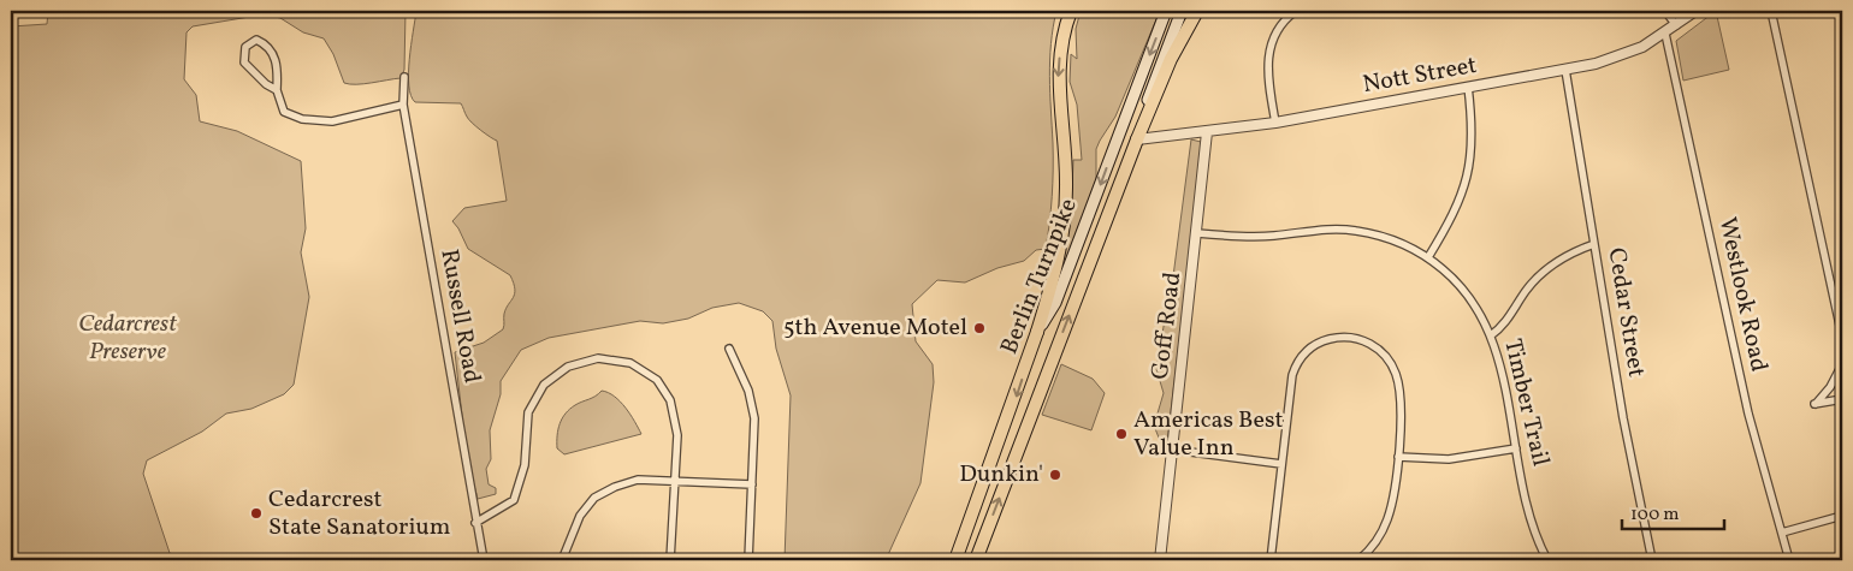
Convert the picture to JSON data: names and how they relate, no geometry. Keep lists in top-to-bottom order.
{
  "streets": {
    "highway": ["Berlin Turnpike"],
    "street": [
      "Nott Street",
      "Westlook Road",
      "Cedar Street",
      "Russell Road",
      "Goff Road",
      "Timber Trail"
    ]
  },
  "crossings": [
    ["Nott Street", "Berlin Turnpike"],
    ["Nott Street", "Westlook Road"],
    ["Nott Street", "Cedar Street"],
    ["Nott Street", "Goff Road"],
    ["Goff Road", "Timber Trail"]
  ],
  "parks": ["Cedarcrest Preserve"],
  "places": [
    "5th Avenue Motel",
    "Americas Best Value Inn",
    "Dunkin'",
    "Cedarcrest State Sanatorium"
  ],
  "scale_bar": "100 m"
}
